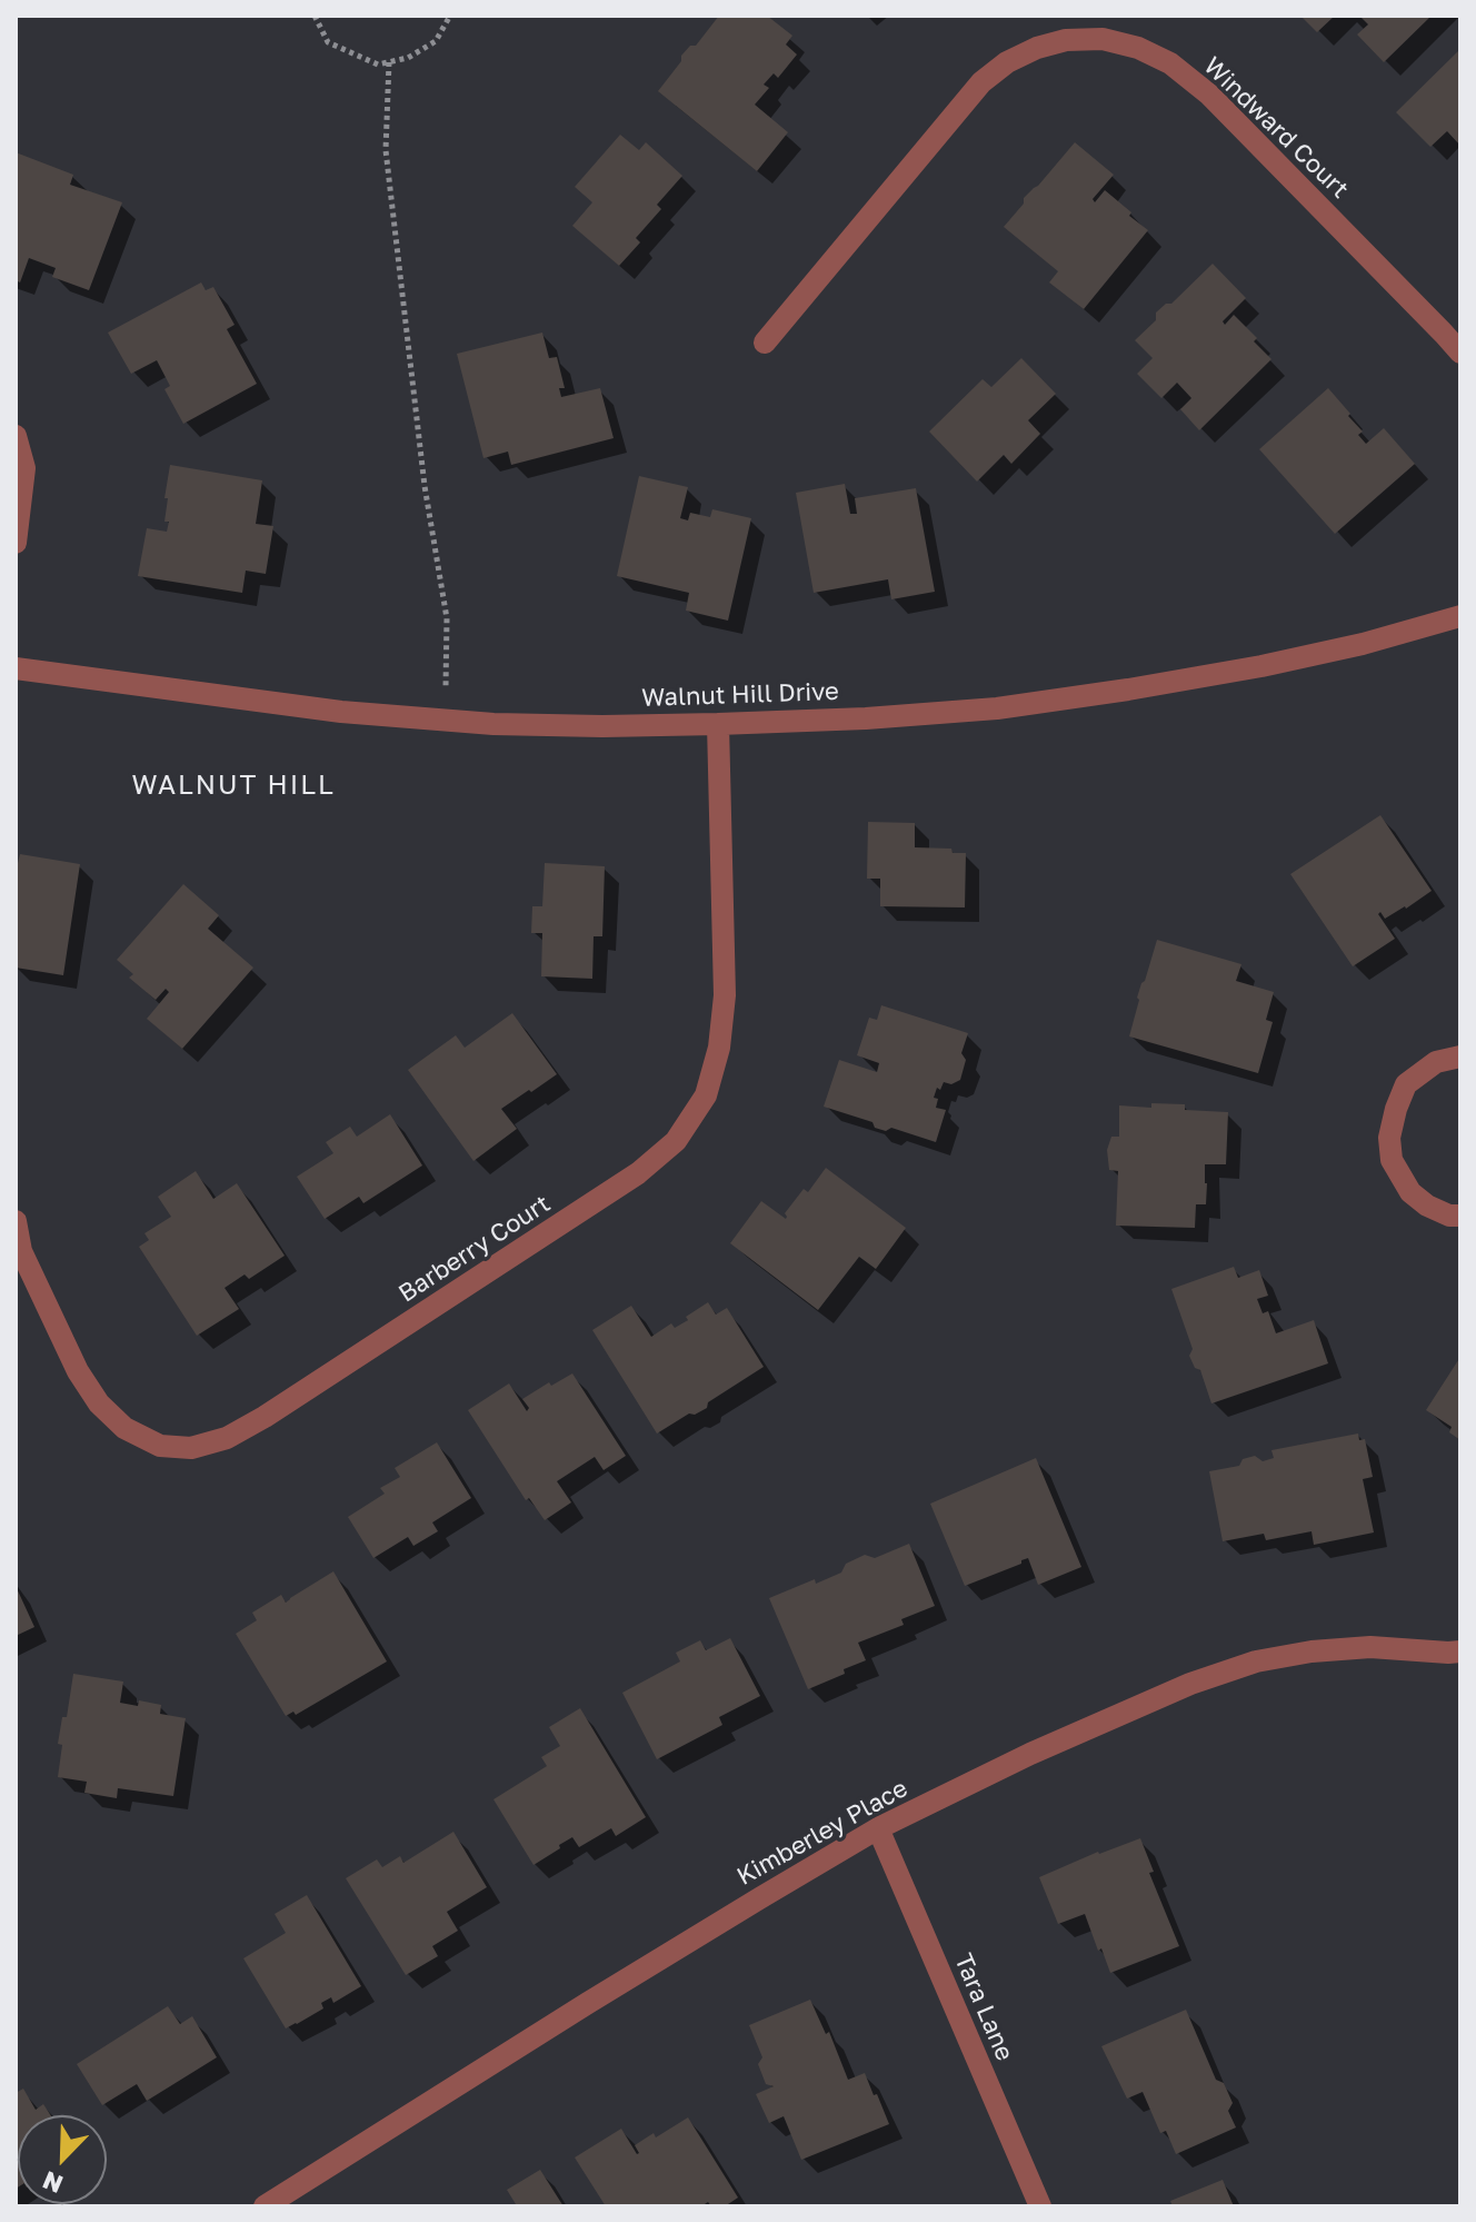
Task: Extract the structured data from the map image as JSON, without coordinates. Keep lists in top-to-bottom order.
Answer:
{
  "streets": {
    "street": [
      "Windward Court",
      "Walnut Hill Drive",
      "Barberry Court",
      "Kimberley Place",
      "Tara Lane"
    ]
  },
  "crossings": [
    ["Walnut Hill Drive", "Barberry Court"],
    ["Kimberley Place", "Tara Lane"]
  ],
  "districts": ["WALNUT HILL"],
  "north": "bottom left"
}
